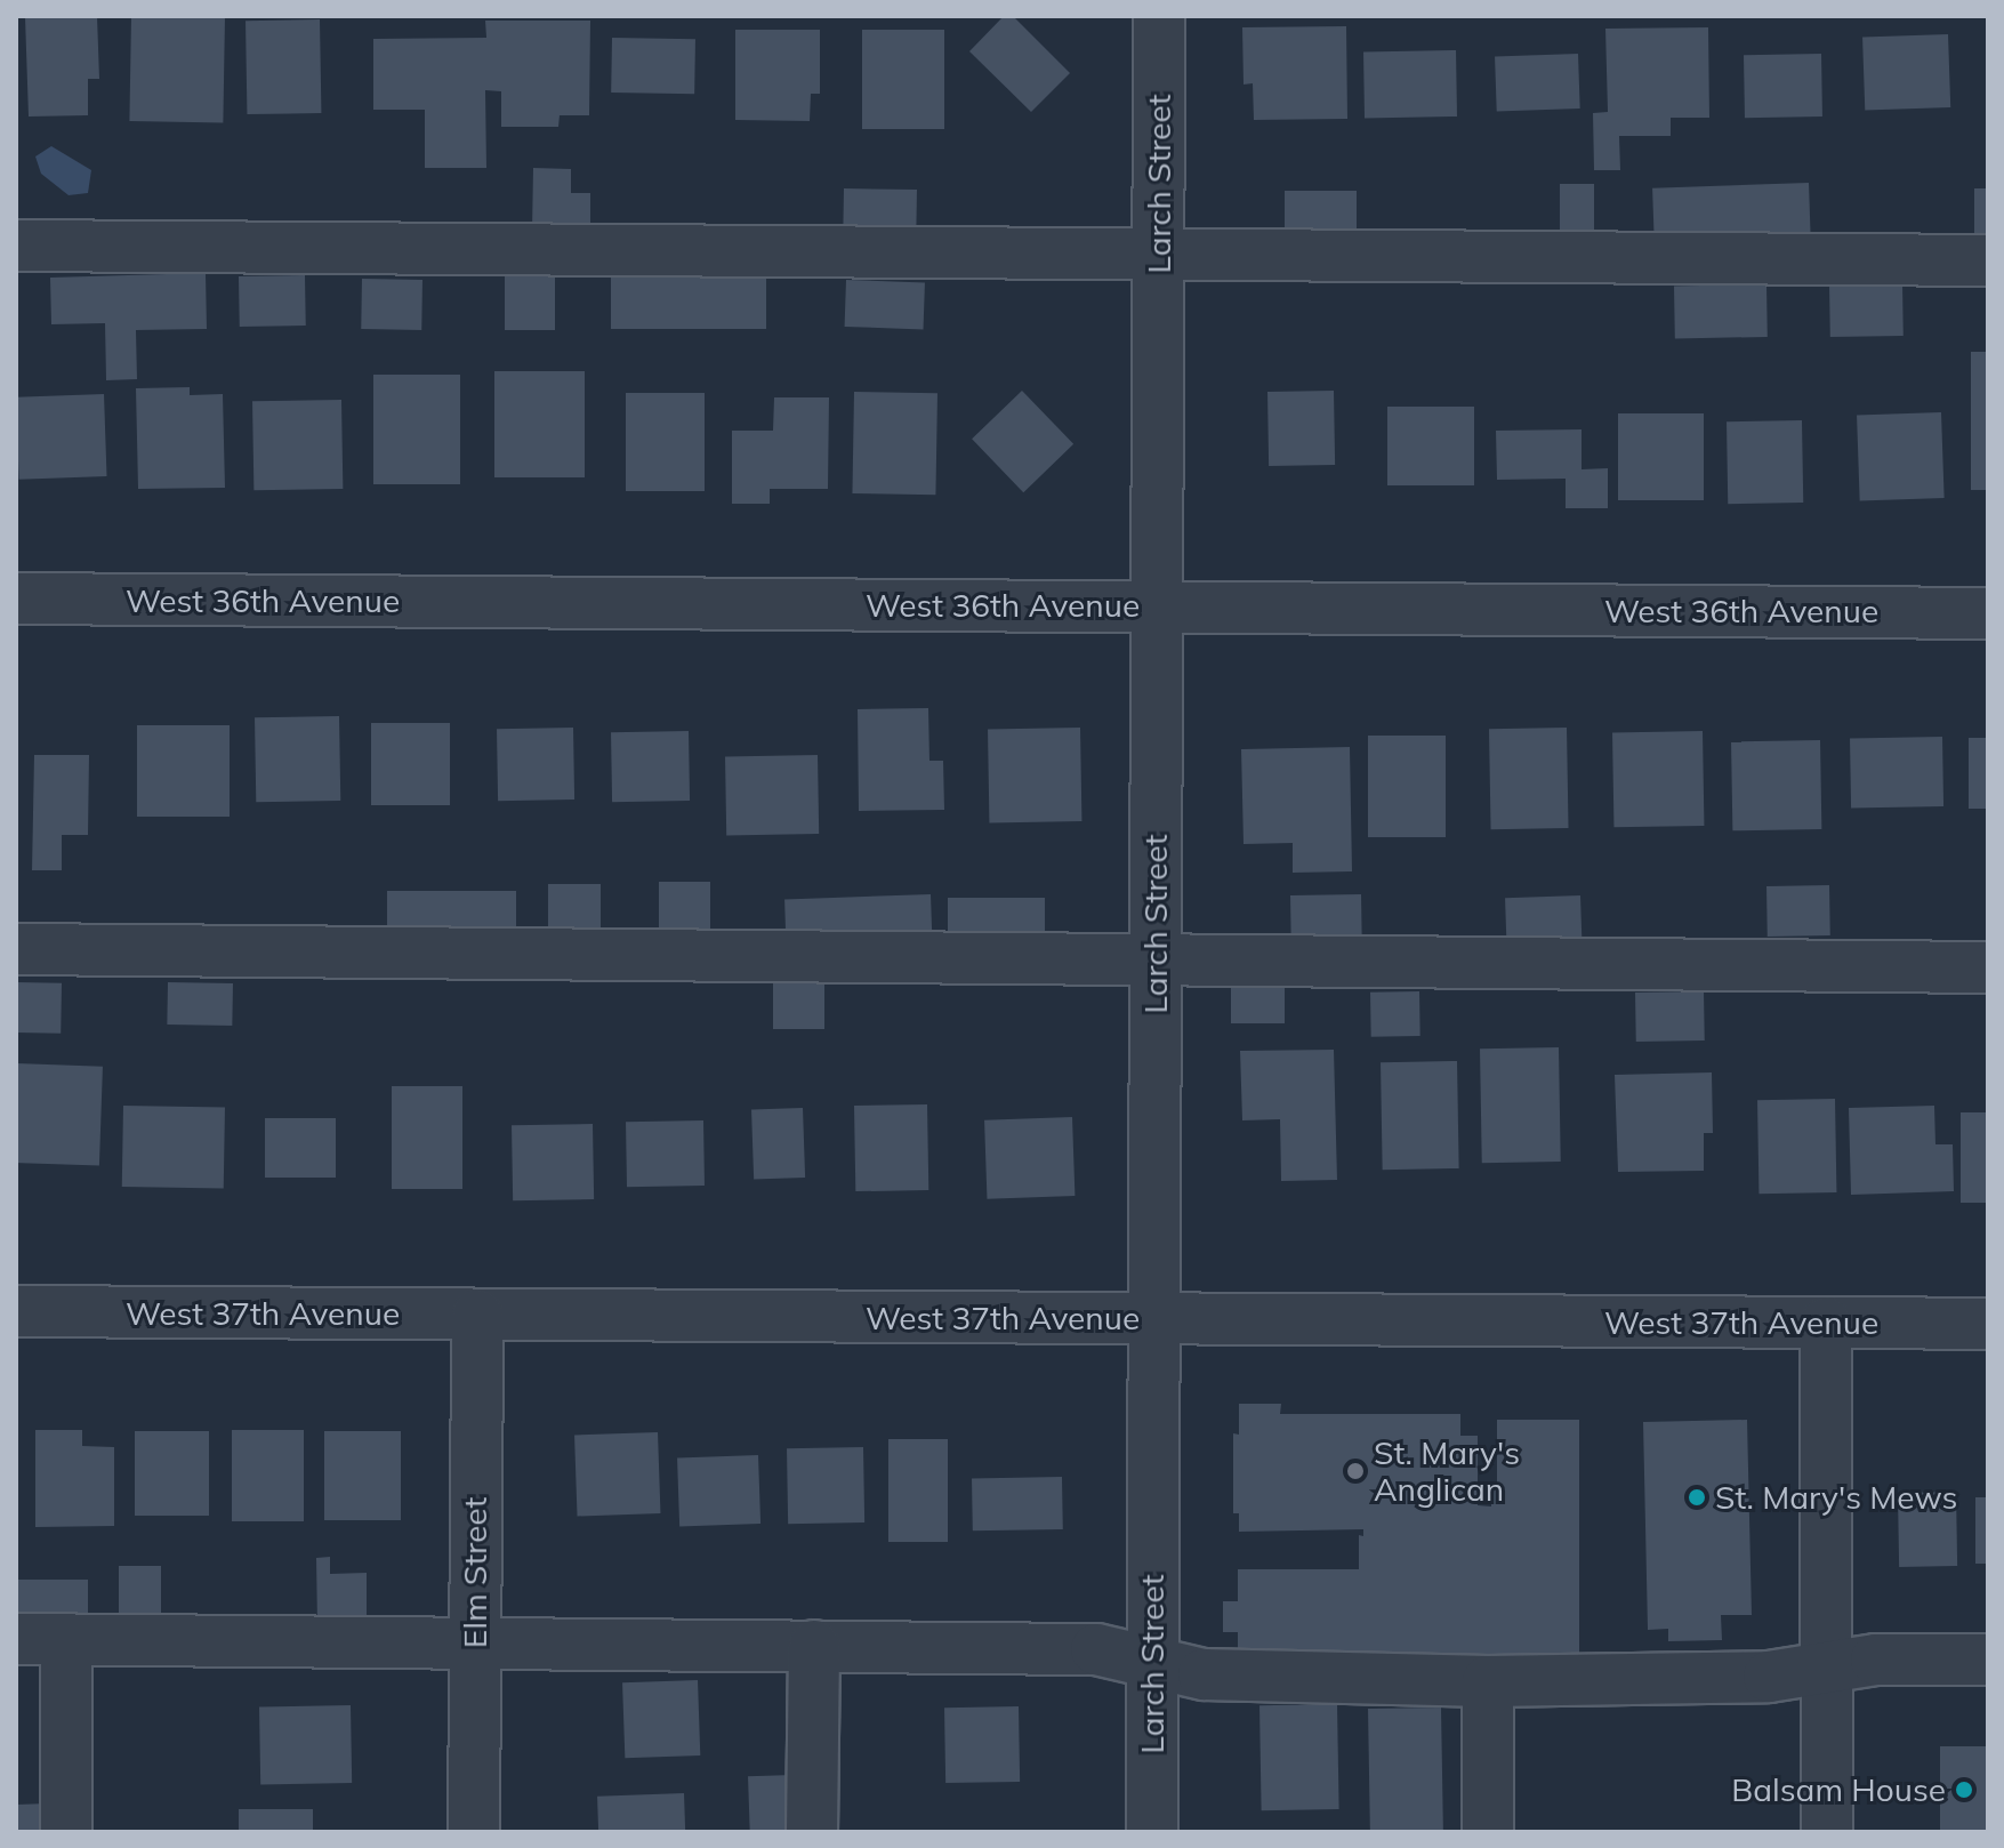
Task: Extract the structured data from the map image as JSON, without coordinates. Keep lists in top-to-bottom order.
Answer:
{
  "streets": {
    "street": [
      "Larch Street",
      "West 36th Avenue",
      "West 37th Avenue",
      "Elm Street"
    ]
  },
  "crossings": [
    ["Larch Street", "West 36th Avenue"],
    ["Larch Street", "West 37th Avenue"],
    ["West 37th Avenue", "Elm Street"]
  ],
  "places": ["St. Mary's Anglican", "St. Mary's Mews", "Balsam House"]
}
